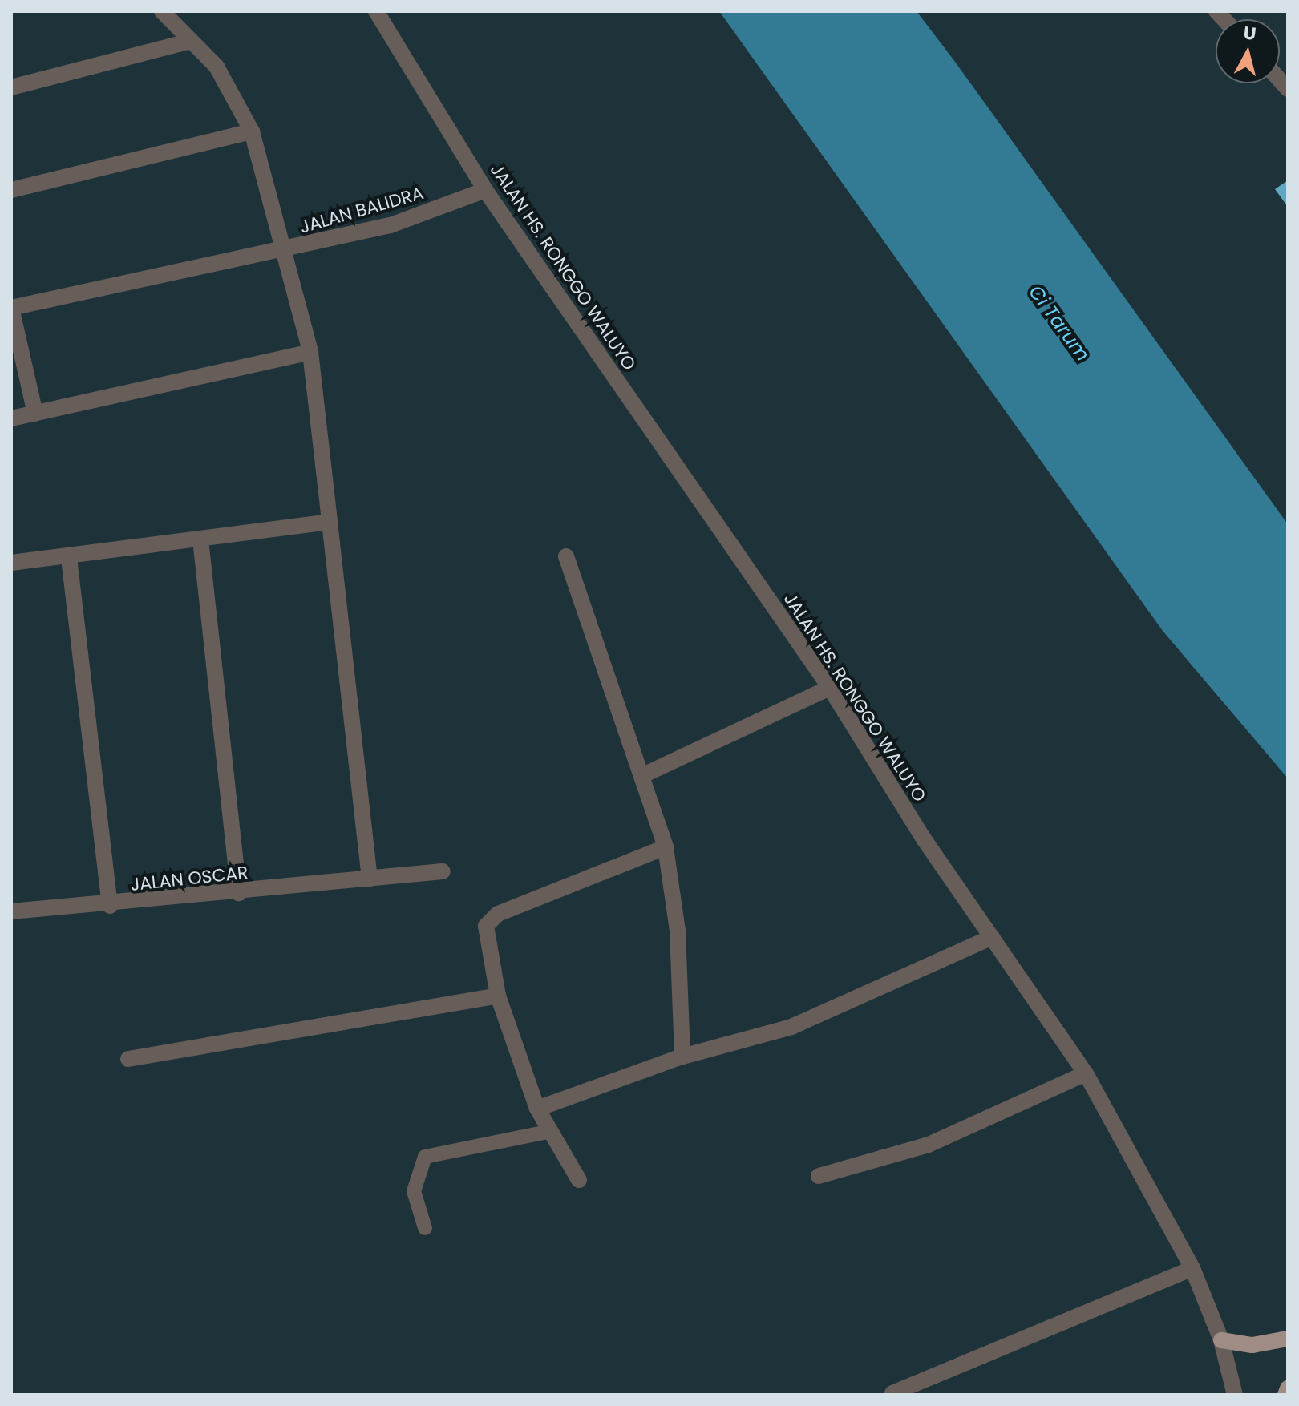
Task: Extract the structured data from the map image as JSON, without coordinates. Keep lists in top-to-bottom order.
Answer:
{
  "streets": {
    "street": ["JALAN BALIDRA", "JALAN HS. RONGGO WALUYO", "JALAN OSCAR"]
  },
  "crossings": [
    ["JALAN BALIDRA", "JALAN HS. RONGGO WALUYO"]
  ],
  "water": ["Ci Tarum"],
  "north": "top"
}
